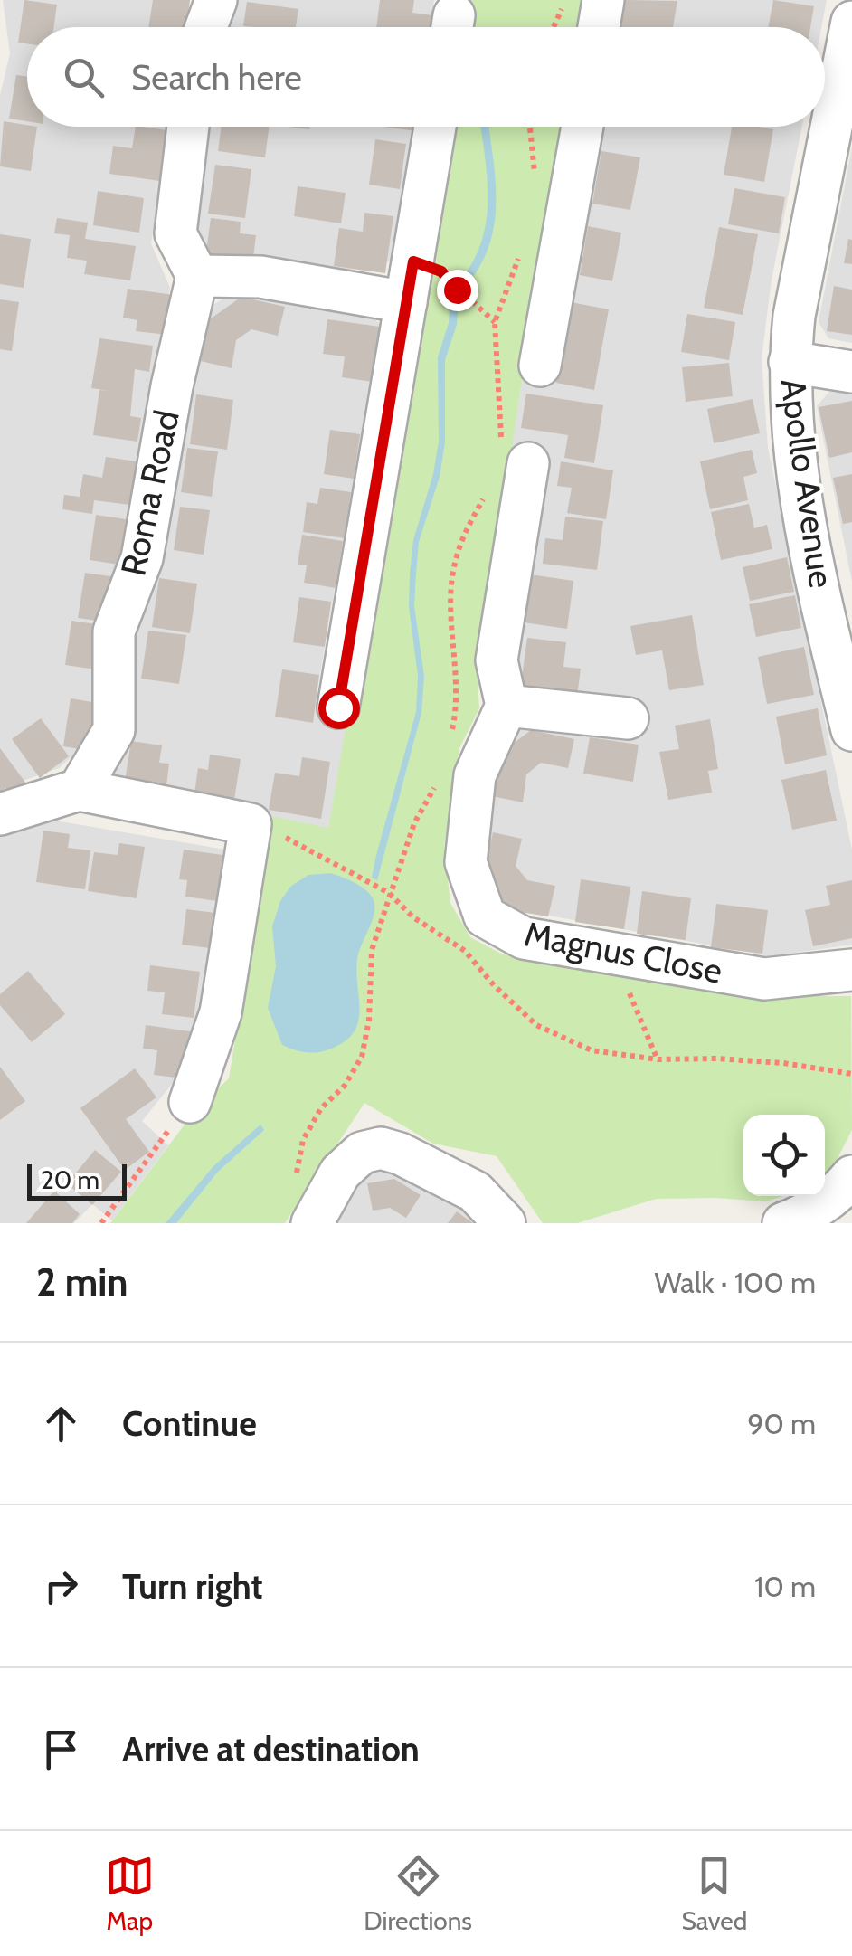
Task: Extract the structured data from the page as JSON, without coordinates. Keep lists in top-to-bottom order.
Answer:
{
  "streets": {
    "street": ["Apollo Avenue", "Roma Road", "Magnus Close"]
  },
  "scale_bar": "20 m",
  "page": {
    "search": "Search here",
    "scale": "20 m",
    "heading": ["2 min", "Walk · 100 m"],
    "list": [
      ["Continue", "90 m"],
      ["Turn right", "10 m"],
      "Arrive at destination"
    ],
    "nav": ["Map", "Directions", "Saved"]
  }
}
